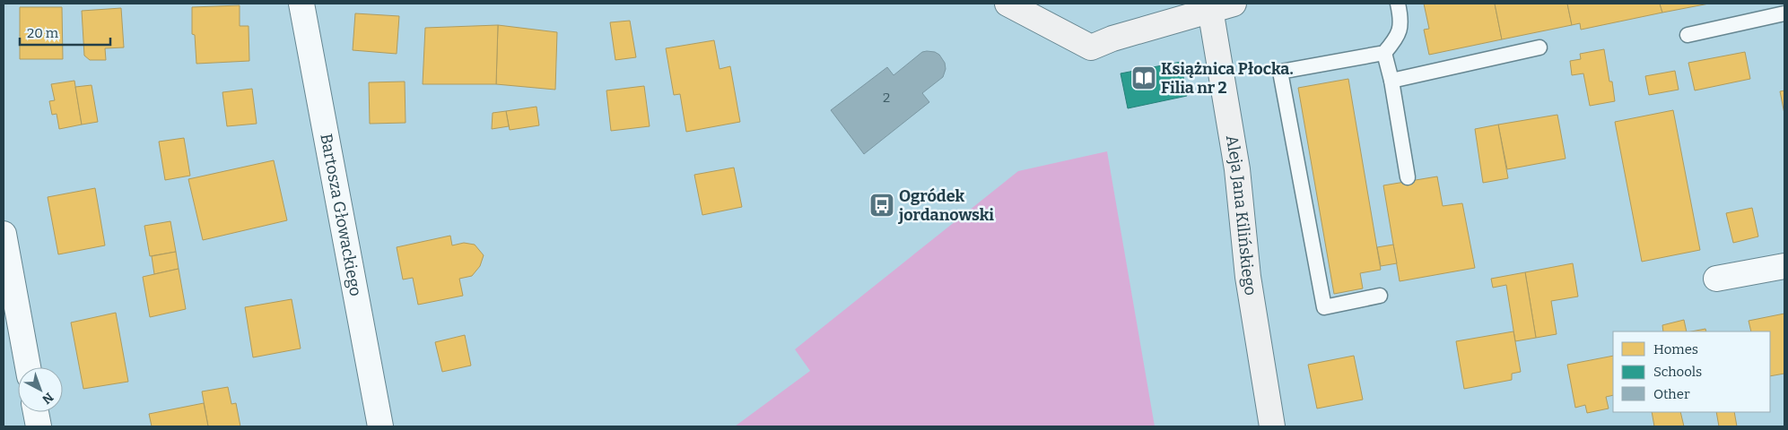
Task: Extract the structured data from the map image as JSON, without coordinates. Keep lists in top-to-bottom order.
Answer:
{
  "streets": {
    "main road": ["Aleja Jana Kilińskiego"],
    "street": ["Bartosza Głowackiego"]
  },
  "places": {
    "library": ["Książnica Płocka. Filia nr 2"],
    "bus stop": ["Ogródek jordanowski"]
  },
  "house_numbers": ["2"],
  "legend": ["Homes", "Schools", "Other"],
  "scale_bar": "20 m",
  "north": "bottom right"
}
